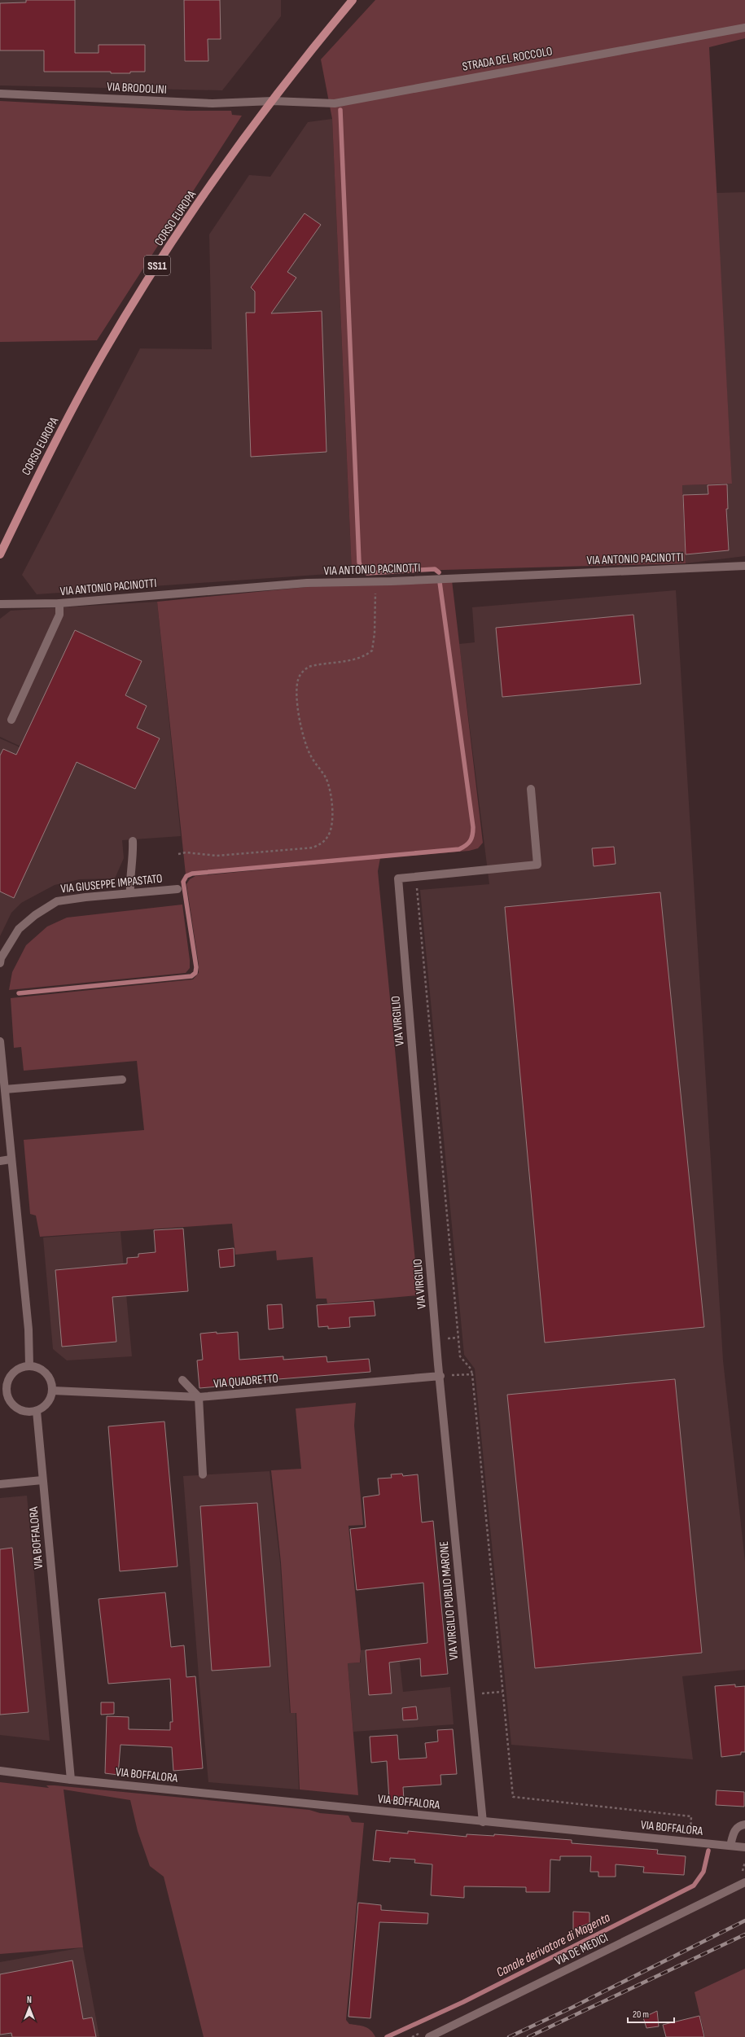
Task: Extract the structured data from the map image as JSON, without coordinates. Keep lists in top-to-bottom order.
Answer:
{
  "streets": {
    "main road": ["CORSO EUROPA", "SS11"],
    "street": [
      "STRADA DEL ROCCOLO",
      "VIA BRODOLINI",
      "VIA ANTONIO PACINOTTI",
      "VIA GIUSEPPE IMPASTATO",
      "VIA VIRGILIO",
      "VIA QUADRETTO",
      "VIA BOFFALORA",
      "VIA VIRGILIO PUBLIO MARONE",
      "VIA DE MEDICI"
    ]
  },
  "crossings": [
    ["STRADA DEL ROCCOLO", "VIA BRODOLINI"],
    ["STRADA DEL ROCCOLO", "CORSO EUROPA"],
    ["VIA BRODOLINI", "CORSO EUROPA"],
    ["VIA VIRGILIO", "VIA QUADRETTO"],
    ["VIA VIRGILIO", "VIA VIRGILIO PUBLIO MARONE"],
    ["VIA QUADRETTO", "VIA BOFFALORA"],
    ["VIA QUADRETTO", "VIA VIRGILIO PUBLIO MARONE"],
    ["VIA BOFFALORA", "VIA VIRGILIO PUBLIO MARONE"]
  ],
  "water": ["Canale derivatore di Magenta"],
  "scale_bar": "20 m",
  "north": "top"
}
